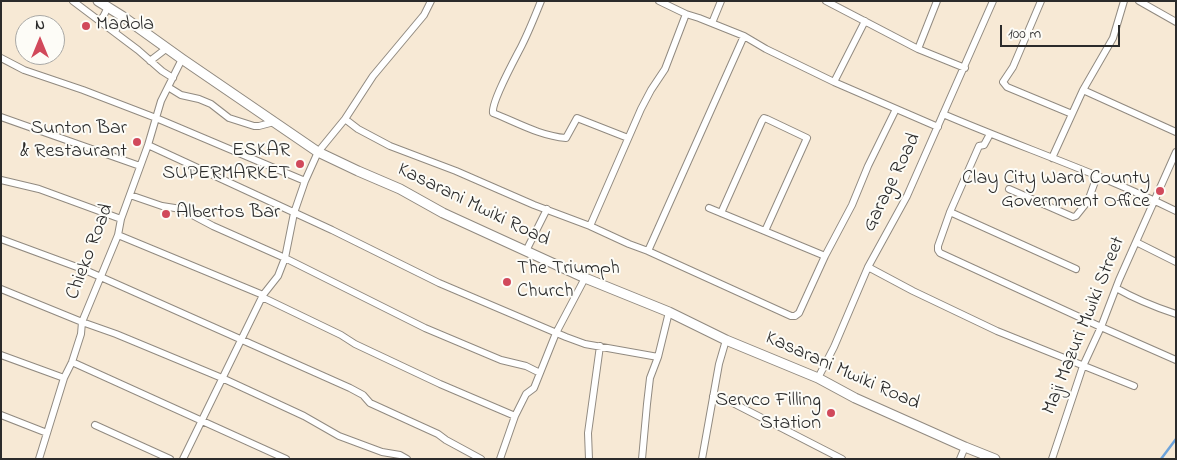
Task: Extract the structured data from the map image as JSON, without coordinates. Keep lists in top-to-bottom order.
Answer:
{
  "streets": {
    "main road": ["Kasarani Mwiki Road"],
    "street": ["Garage Road", "Chieko Road", "Maji Mazuri Mwiki Street"]
  },
  "crossings": [
    ["Garage Road", "Kasarani Mwiki Road"],
    ["Kasarani Mwiki Road", "Chieko Road"]
  ],
  "places": [
    "Madola",
    "Sunton Bar & Restaurant",
    "ESKAR SUPERMARKET",
    "Clay City Ward County Government Office",
    "Albertos Bar",
    "The Triumph Church",
    "Servco Filling Station"
  ],
  "scale_bar": "100 m",
  "north": "top"
}
